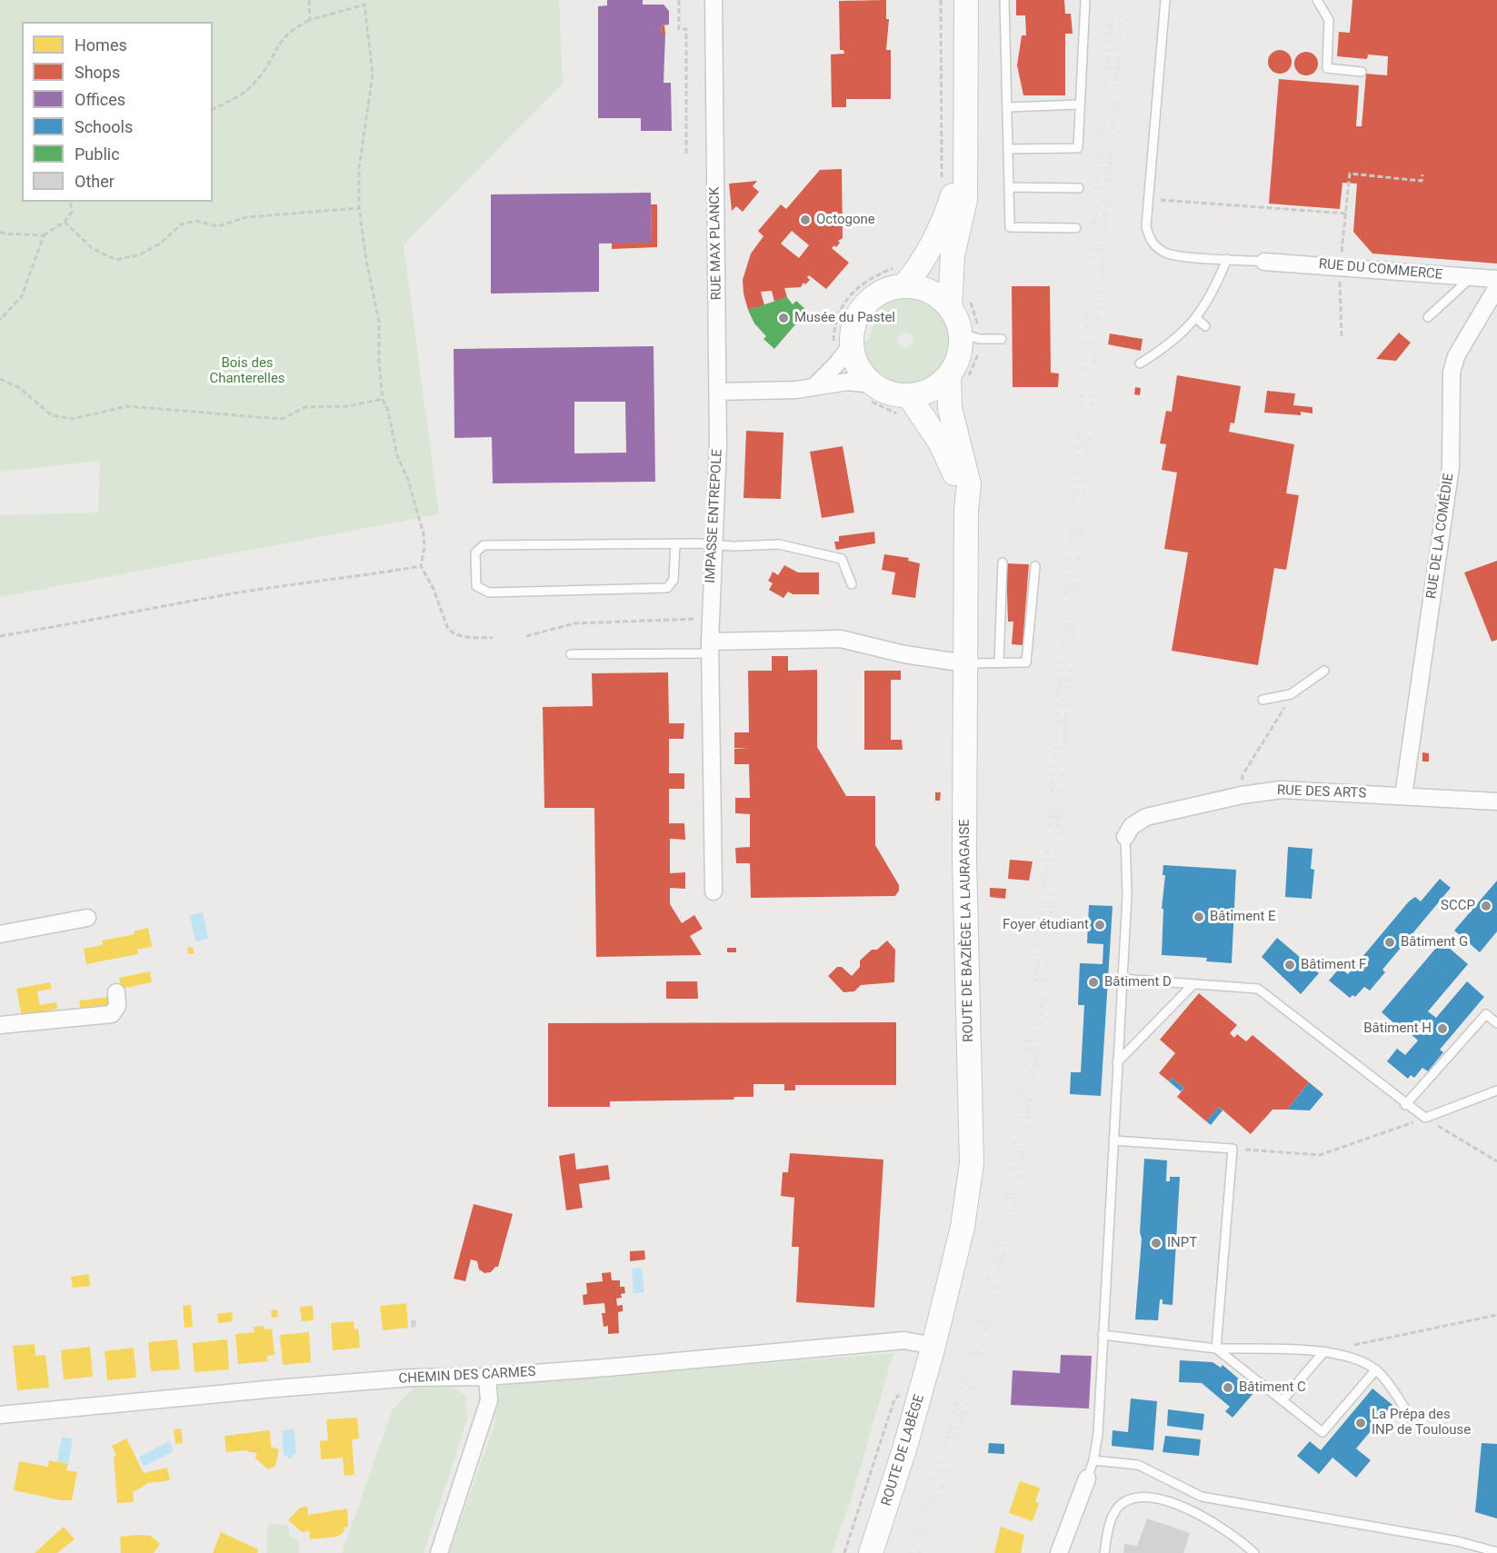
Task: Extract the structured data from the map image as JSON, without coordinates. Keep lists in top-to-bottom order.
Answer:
{
  "streets": {
    "main road": ["ROUTE DE BAZIÈGE LA LAURAGAISE", "ROUTE DE LABÈGE"],
    "street": [
      "RUE MAX PLANCK",
      "RUE DU COMMERCE",
      "IMPASSE ENTREPOLE",
      "RUE DE LA COMÉDIE",
      "RUE DES ARTS",
      "CHEMIN DES CARMES"
    ]
  },
  "crossings": [
    ["RUE MAX PLANCK", "IMPASSE ENTREPOLE"],
    ["RUE DE LA COMÉDIE", "RUE DES ARTS"],
    ["ROUTE DE BAZIÈGE LA LAURAGAISE", "CHEMIN DES CARMES"],
    ["ROUTE DE BAZIÈGE LA LAURAGAISE", "ROUTE DE LABÈGE"],
    ["CHEMIN DES CARMES", "ROUTE DE LABÈGE"]
  ],
  "parks": ["Bois des Chanterelles"],
  "places": [
    "Octogone",
    "Musée du Pastel",
    "SCCP",
    "Bâtiment E",
    "Foyer étudiant",
    "Bâtiment G",
    "Bâtiment F",
    "Bâtiment D",
    "Bâtiment H",
    "INPT",
    "Bâtiment C",
    "La Prépa des INP de Toulouse"
  ],
  "legend": [
    "Homes",
    "Shops",
    "Offices",
    "Schools",
    "Public",
    "Other"
  ]
}
